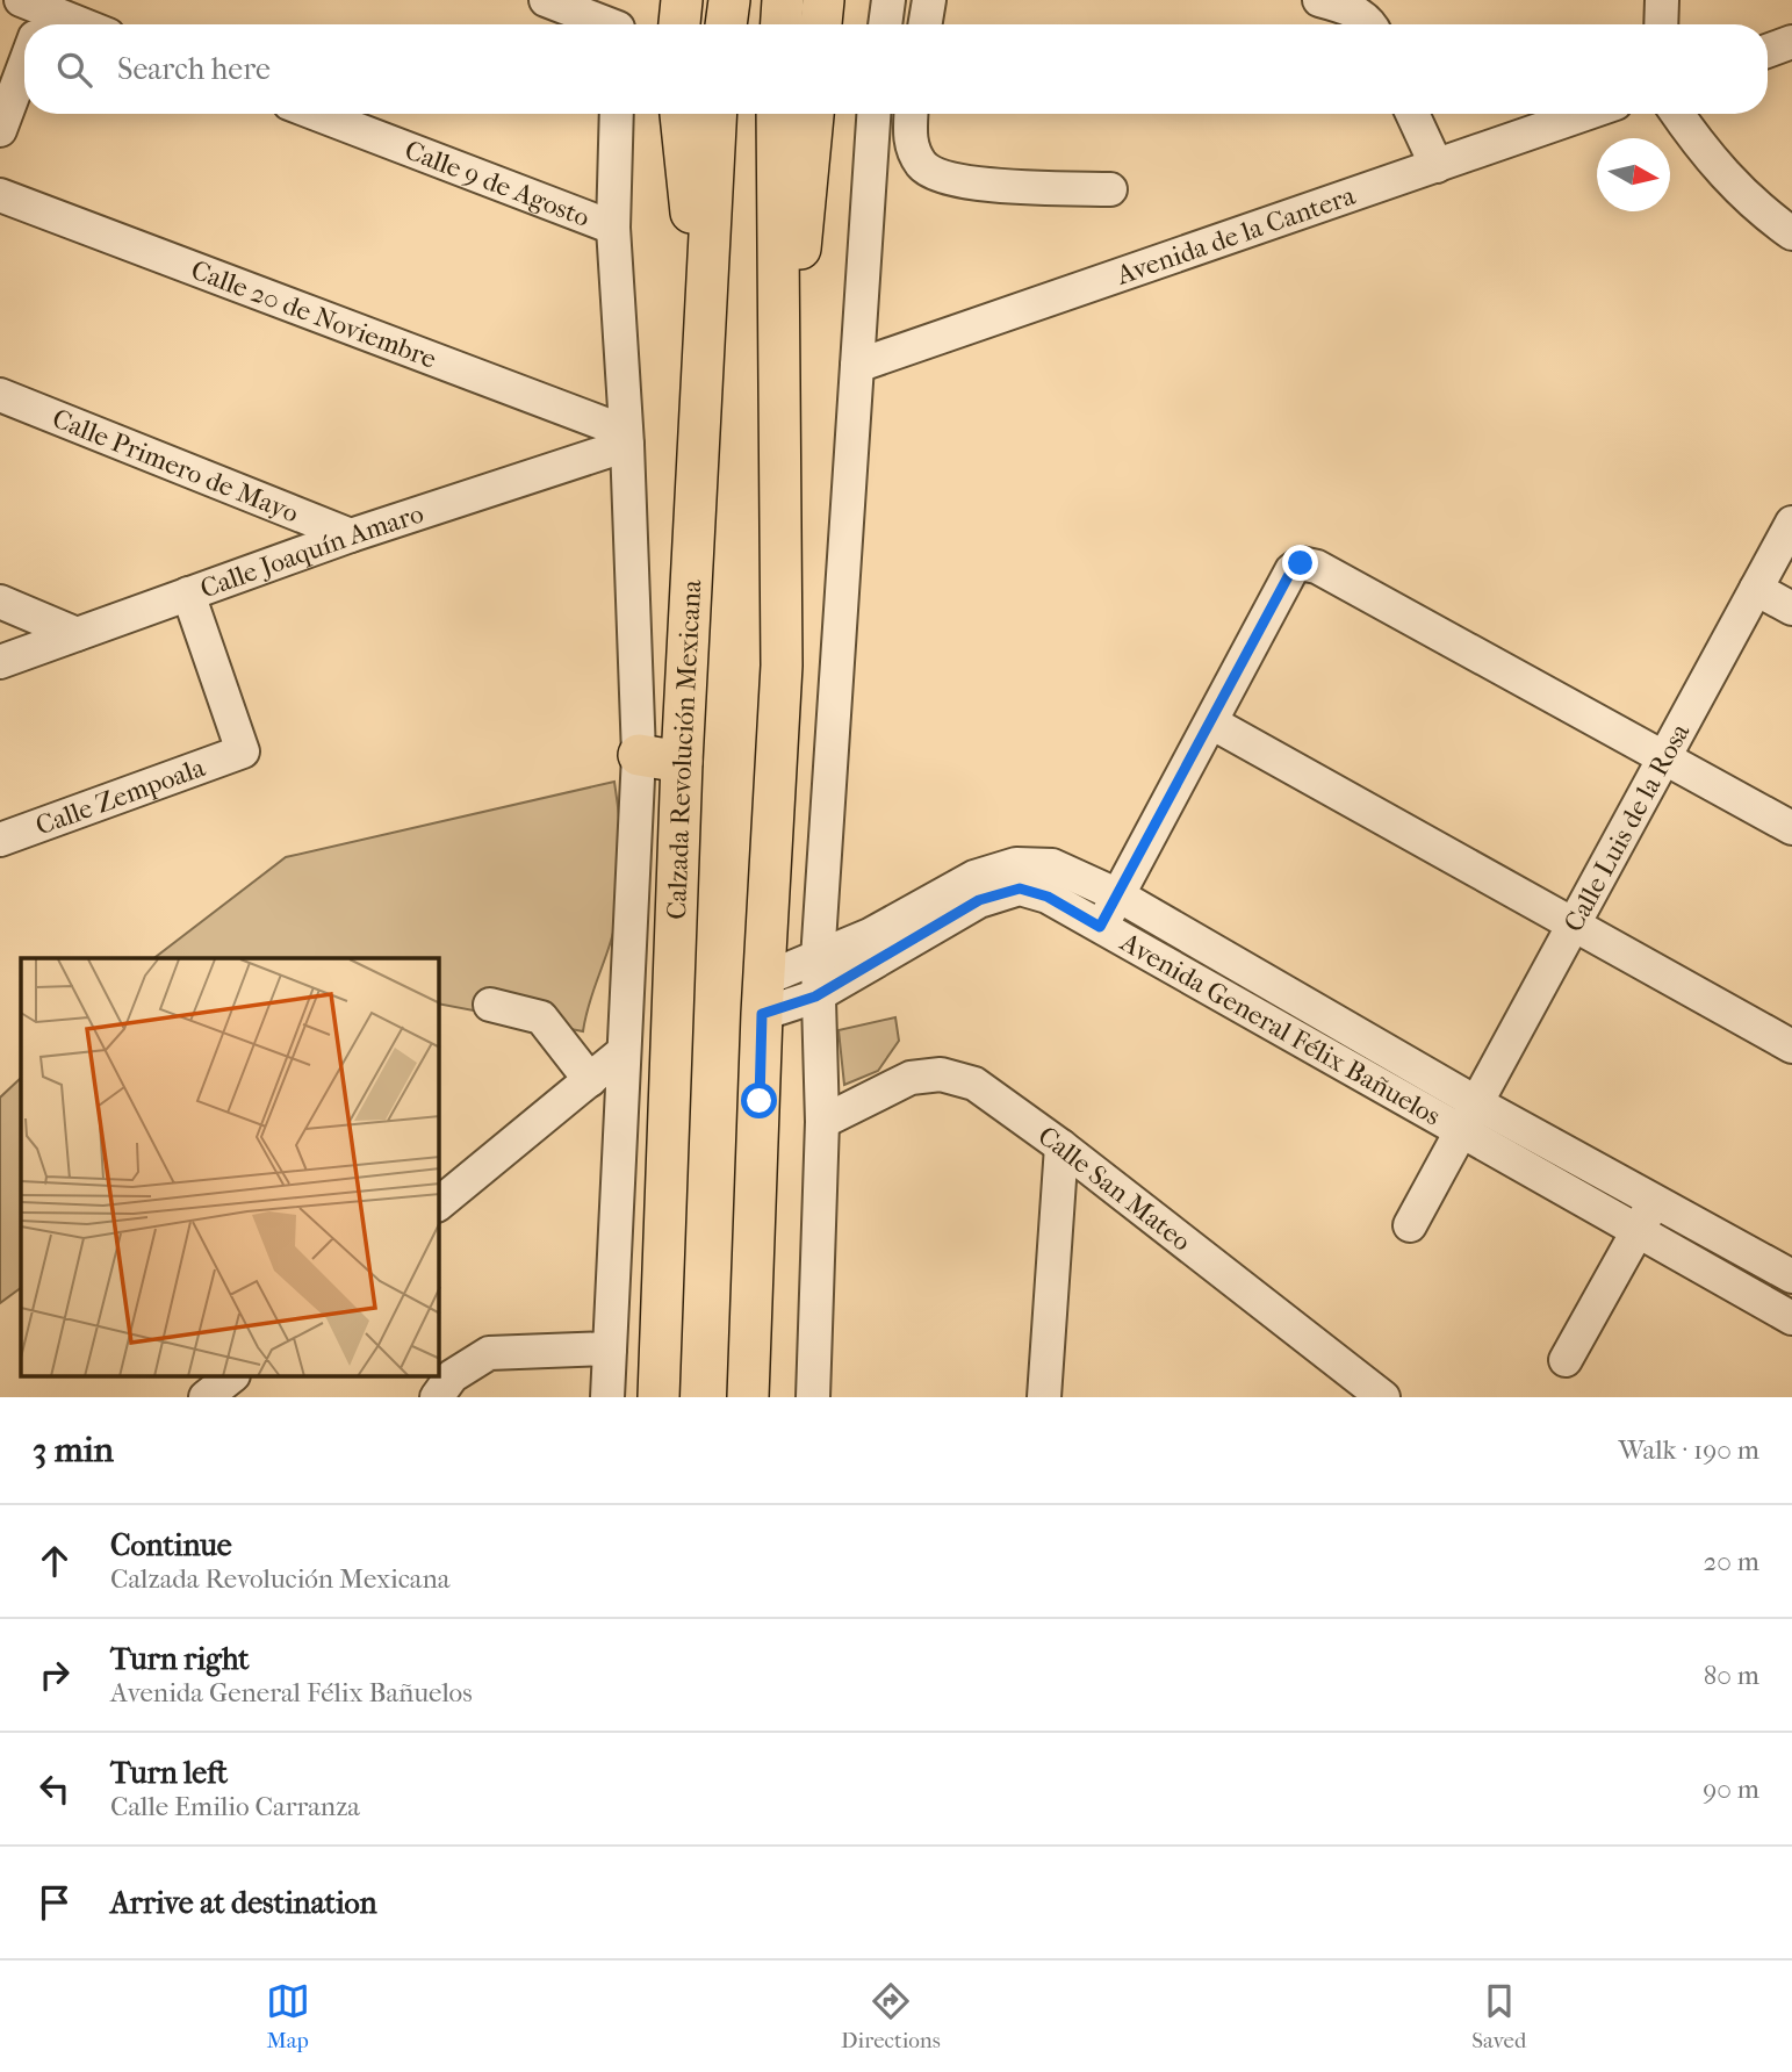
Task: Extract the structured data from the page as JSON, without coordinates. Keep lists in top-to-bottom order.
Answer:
{
  "streets": {
    "main road": ["Calzada Revolución Mexicana"],
    "street": [
      "Calle 9 de Agosto",
      "Avenida de la Cantera",
      "Calle 20 de Noviembre",
      "Calle Primero de Mayo",
      "Calle Joaquín Amaro",
      "Calle Zempoala",
      "Calle Luis de la Rosa",
      "Avenida General Félix Bañuelos",
      "Calle San Mateo"
    ]
  },
  "crossings": [
    ["Calle 20 de Noviembre", "Calle Joaquín Amaro"],
    ["Calle Primero de Mayo", "Calle Joaquín Amaro"],
    ["Calle Joaquín Amaro", "Calle Zempoala"],
    ["Calle Luis de la Rosa", "Avenida General Félix Bañuelos"]
  ],
  "north": "right",
  "page": {
    "search": "Search here",
    "heading": ["3 min", "Walk · 190 m"],
    "list": [
      ["Continue", "Calzada Revolución Mexicana", "20 m"],
      ["Turn right", "Avenida General Félix Bañuelos", "80 m"],
      ["Turn left", "Calle Emilio Carranza", "90 m"],
      "Arrive at destination"
    ],
    "nav": ["Map", "Directions", "Saved"]
  }
}
